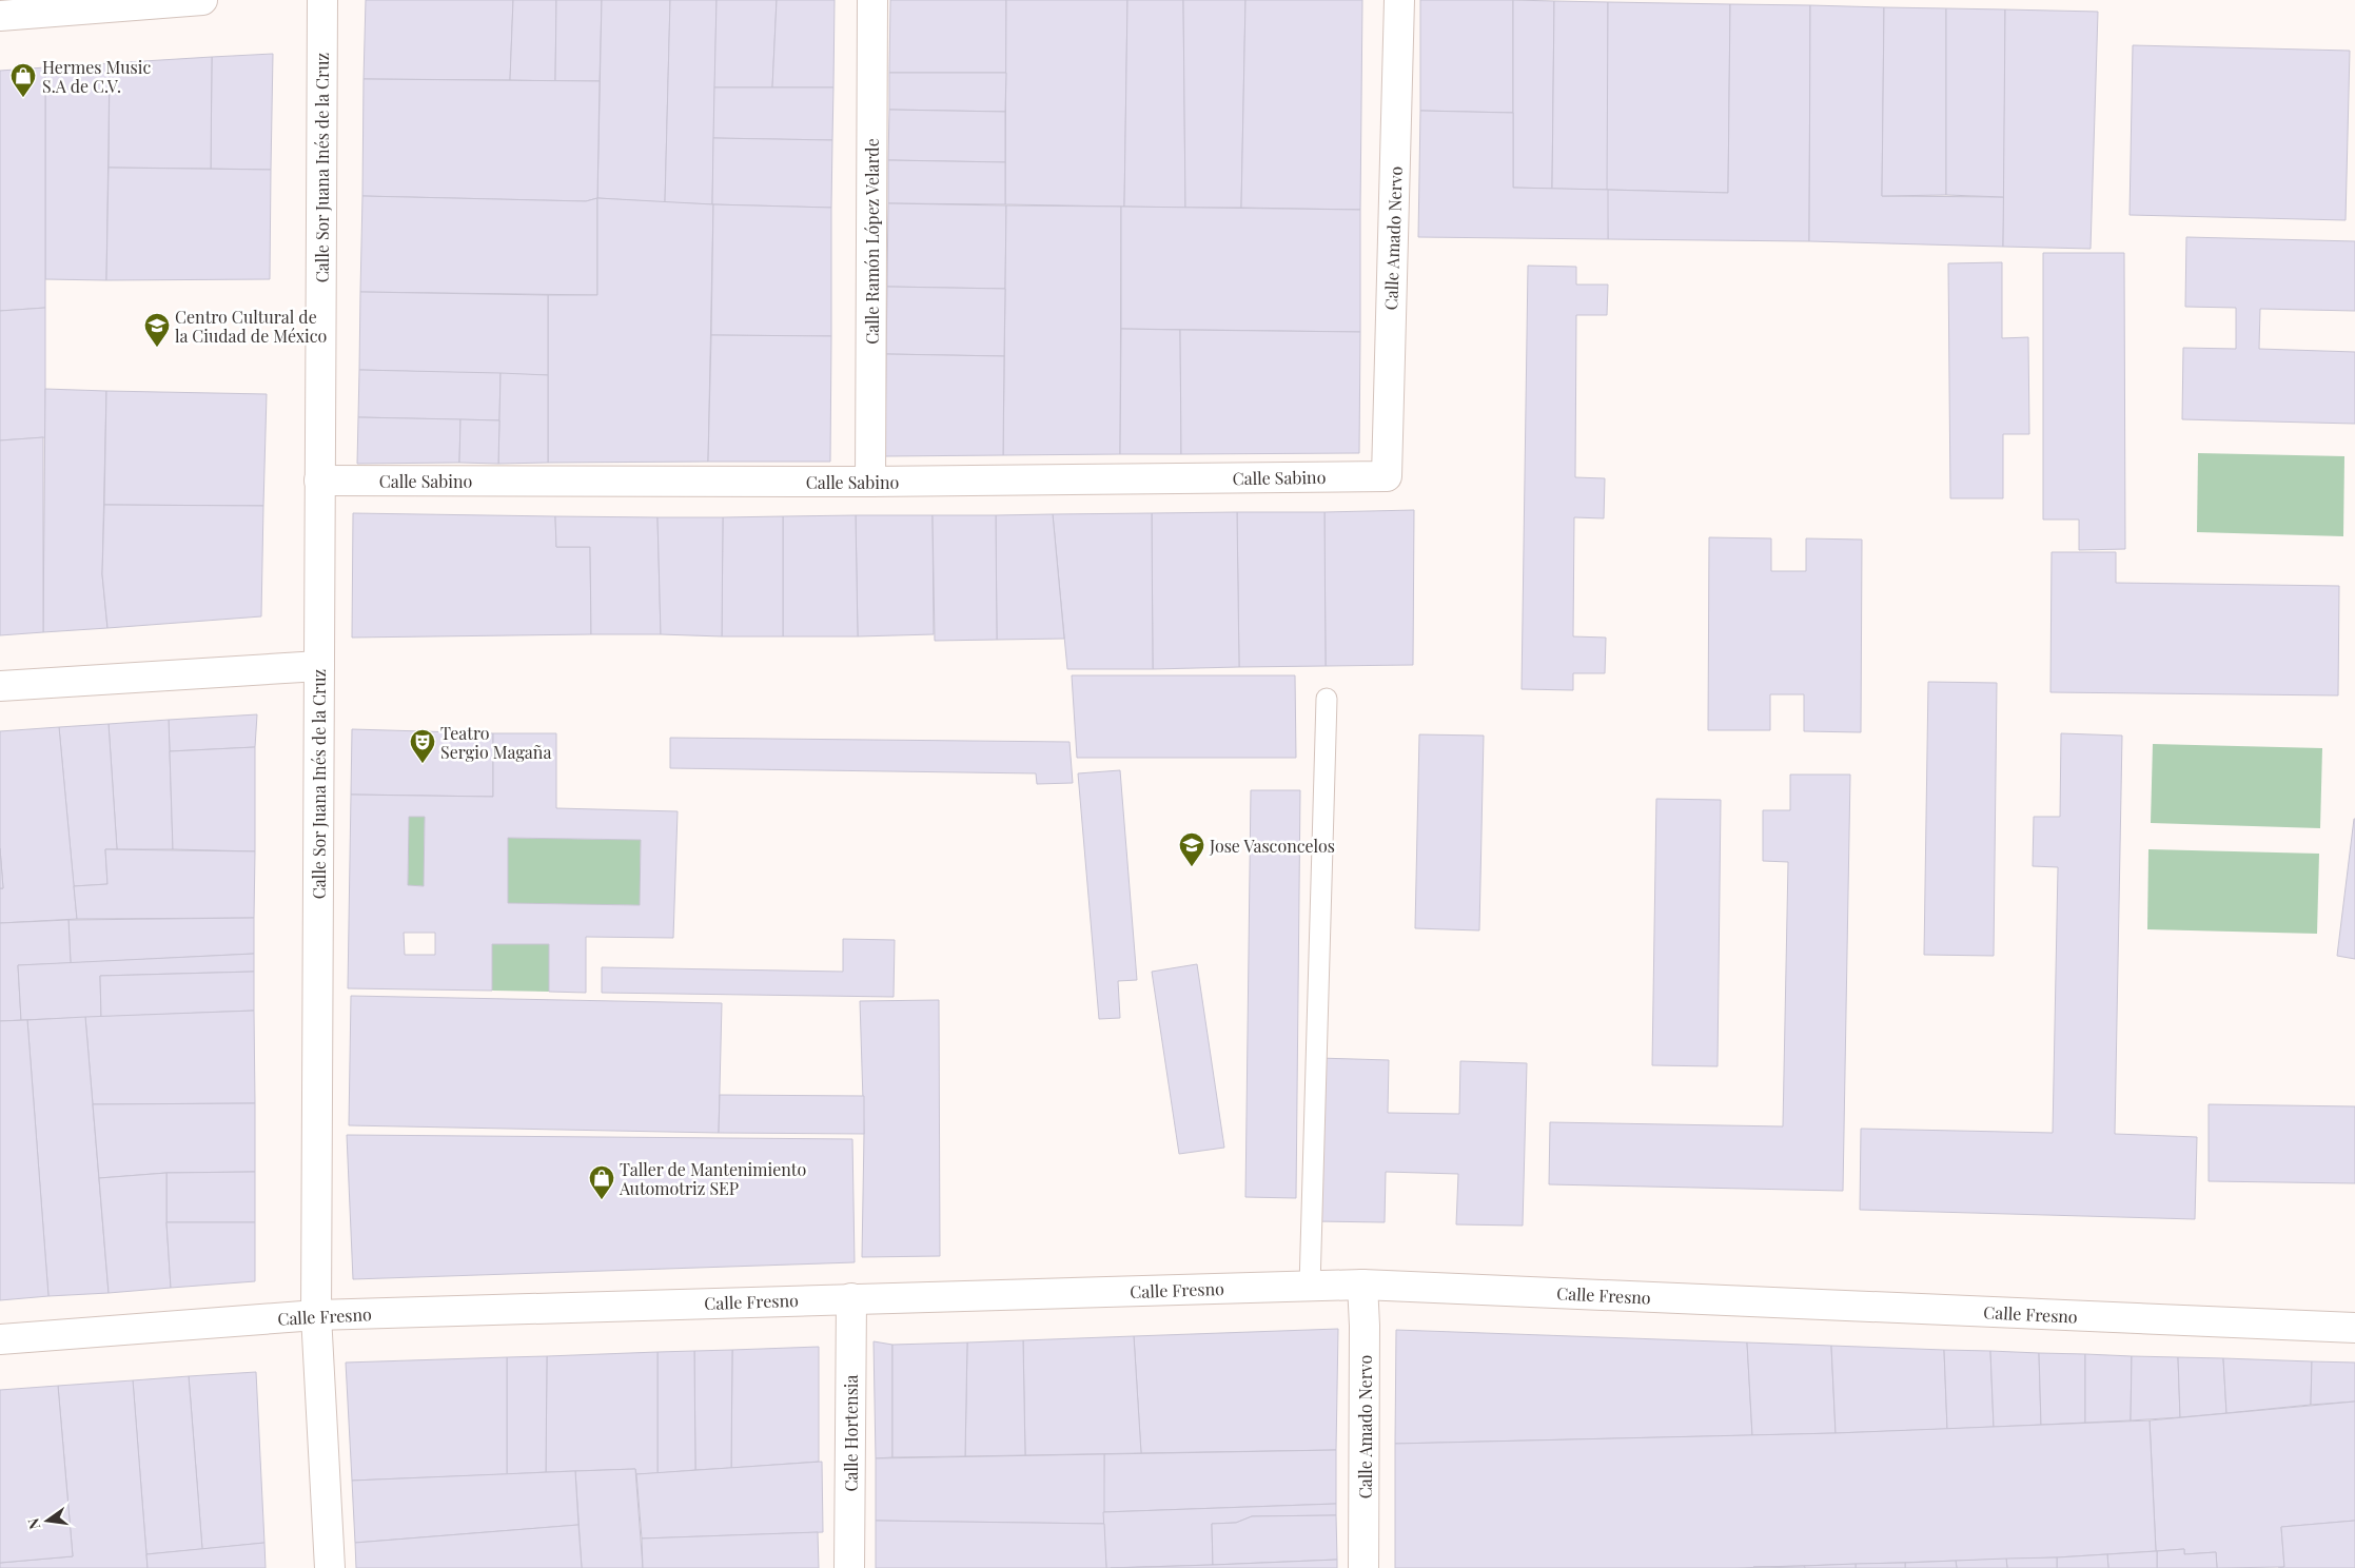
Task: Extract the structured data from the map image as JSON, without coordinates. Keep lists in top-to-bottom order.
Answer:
{
  "streets": {
    "street": [
      "Calle Sor Juana Inés de la Cruz",
      "Calle Amado Nervo",
      "Calle Ramón López Velarde",
      "Calle Sabino",
      "Calle Fresno",
      "Calle Hortensia"
    ]
  },
  "crossings": [
    ["Calle Sor Juana Inés de la Cruz", "Calle Sabino"],
    ["Calle Sor Juana Inés de la Cruz", "Calle Fresno"],
    ["Calle Amado Nervo", "Calle Sabino"],
    ["Calle Amado Nervo", "Calle Fresno"],
    ["Calle Ramón López Velarde", "Calle Sabino"],
    ["Calle Fresno", "Calle Hortensia"]
  ],
  "places": {
    "shop": ["Hermes Music S.A de C.V.", "Taller de Mantenimiento Automotriz SEP"],
    "school or university": ["Centro Cultural de la Ciudad de México", "Jose Vasconcelos"],
    "theatre": ["Teatro Sergio Magaña"]
  },
  "north": "left"
}
